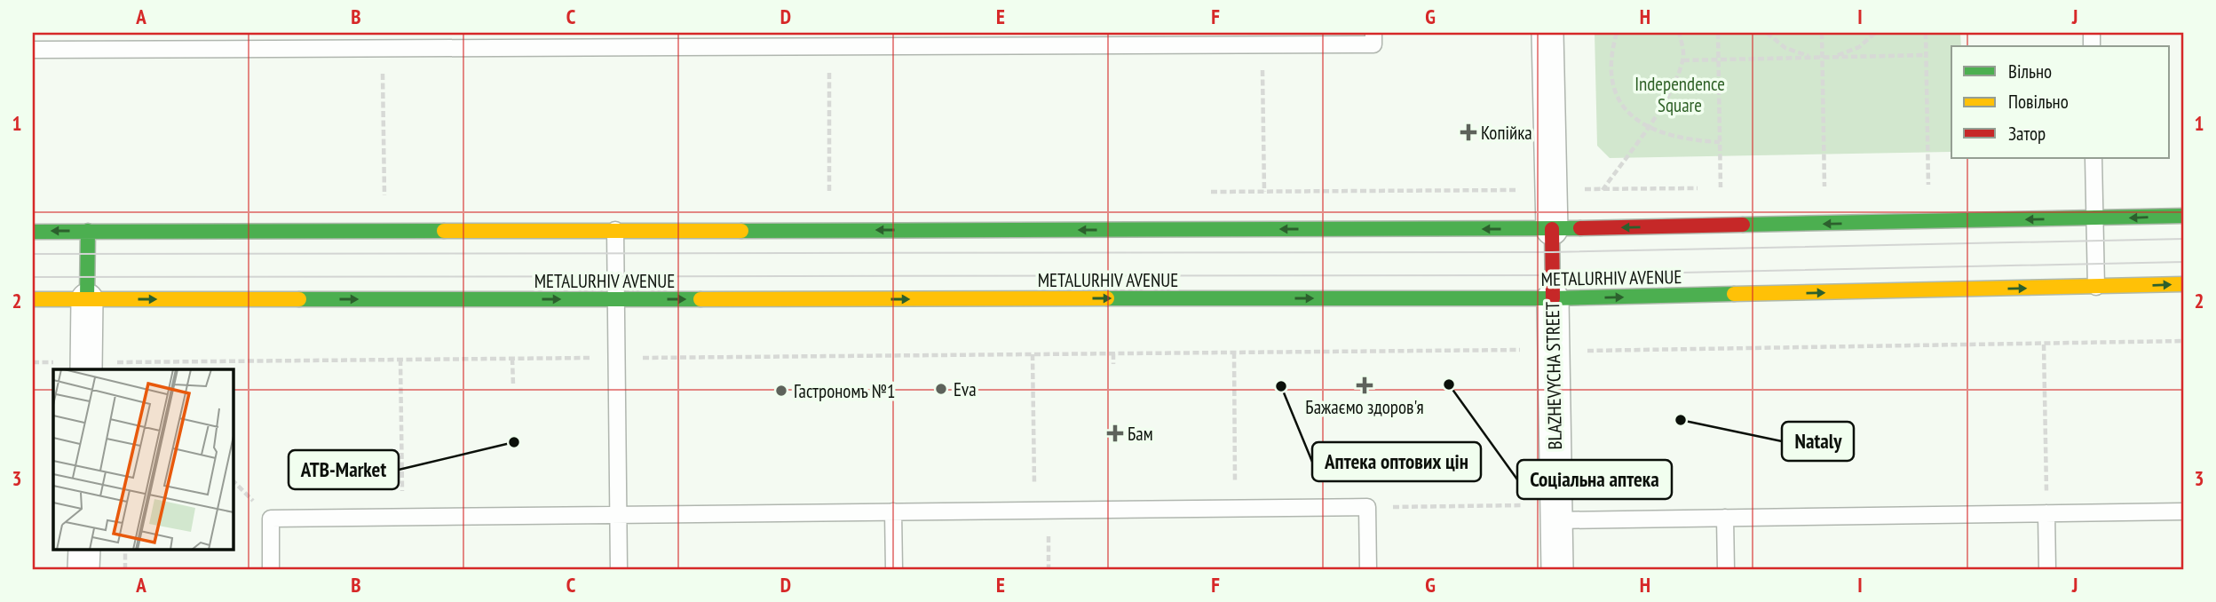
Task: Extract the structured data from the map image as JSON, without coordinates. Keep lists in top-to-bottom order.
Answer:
{
  "streets": {
    "main road": ["METALURHIV AVENUE", "BLAZHEVYCHA STREET"]
  },
  "crossings": [
    ["METALURHIV AVENUE", "BLAZHEVYCHA STREET"]
  ],
  "parks": ["Independence Square"],
  "places": {
    "health": ["Копійка", "Бажаємо здоров'я", "Бам"],
    "other": [
      "Соціальна аптека",
      "Аптека оптових цін",
      "Eva",
      "Гастрономъ №1",
      "Nataly",
      "ATB-Market"
    ]
  },
  "legend": ["Вільно", "Повільно", "Затор"],
  "grid": {
    "columns": [
      "A",
      "B",
      "C",
      "D",
      "E",
      "F",
      "G",
      "H",
      "I",
      "J"
    ],
    "rows": ["1", "2", "3"]
  }
}
